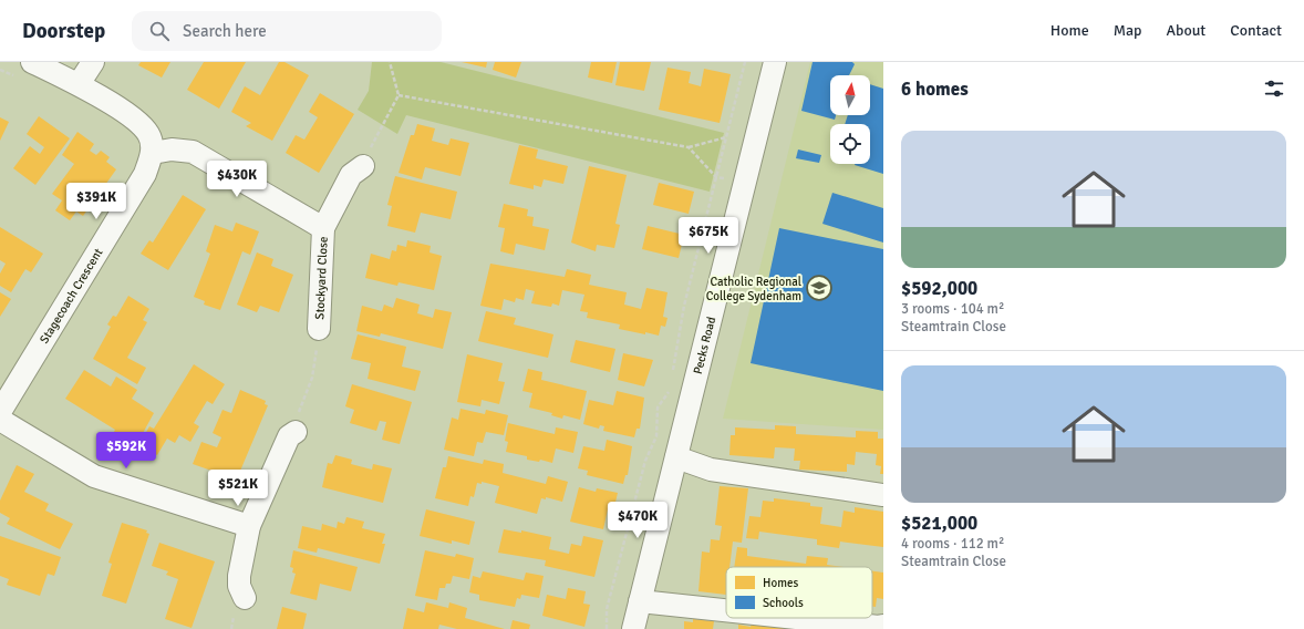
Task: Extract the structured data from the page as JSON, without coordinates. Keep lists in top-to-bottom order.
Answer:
{
  "streets": {
    "street": ["Stockyard Close", "Stagecoach Crescent", "Pecks Road"]
  },
  "crossings": [
    ["Stockyard Close", "Stagecoach Crescent"]
  ],
  "places": {
    "school or university": ["Catholic Regional College Sydenham"]
  },
  "legend": ["Homes", "Schools"],
  "north": "top",
  "page": {
    "header": "Doorstep",
    "search": "Search here",
    "nav": [
      "Home",
      "Map",
      "About",
      "Contact"
    ],
    "heading": "6 homes",
    "list": [
      {
        "name": "$592,000",
        "note": "3 rooms · 104 m² · Steamtrain Close"
      },
      {
        "name": "$521,000",
        "note": "4 rooms · 112 m² · Steamtrain Close"
      }
    ],
    "price": [
      "$430K",
      "$391K",
      "$675K",
      "$592K",
      "$521K",
      "$470K"
    ]
  }
}
